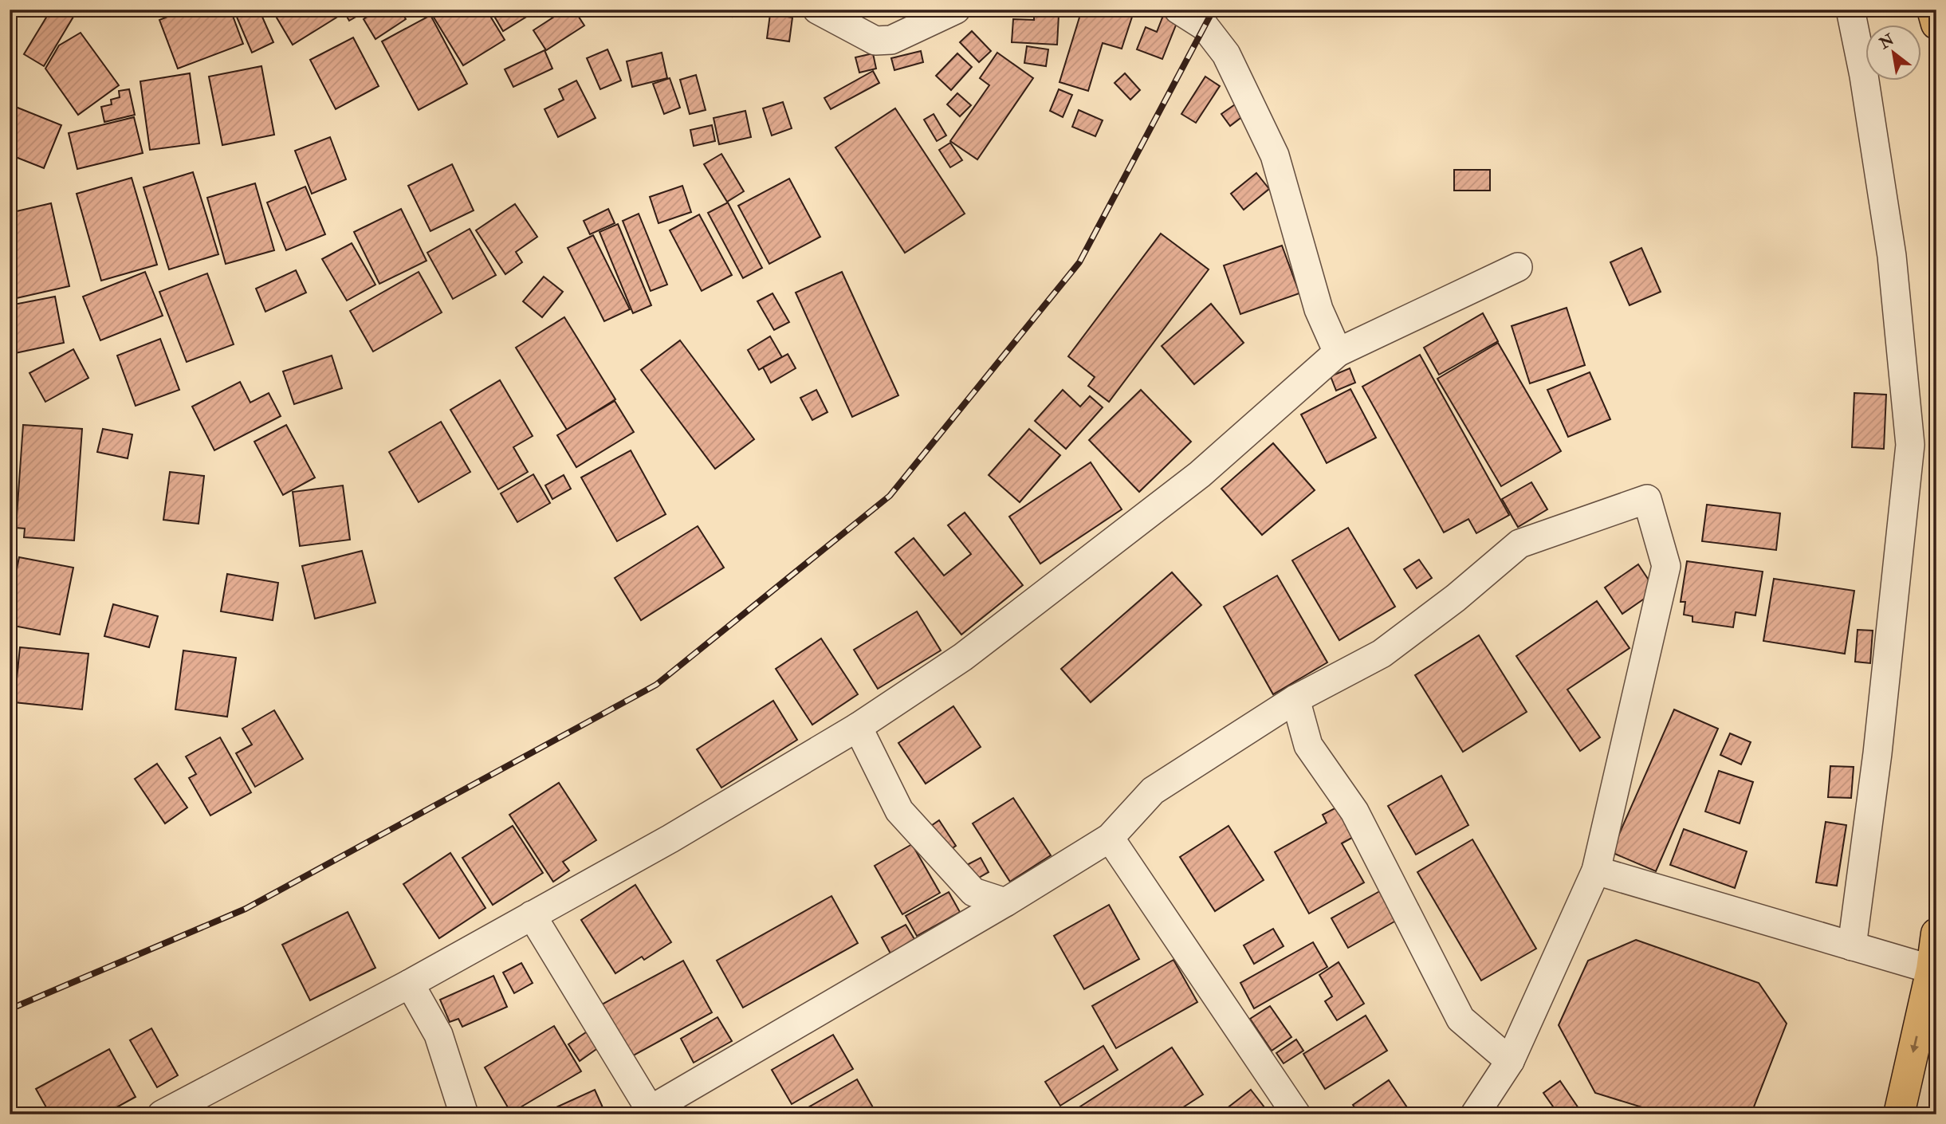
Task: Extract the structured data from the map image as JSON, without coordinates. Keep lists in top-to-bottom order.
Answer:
{
  "north": "top left"
}
